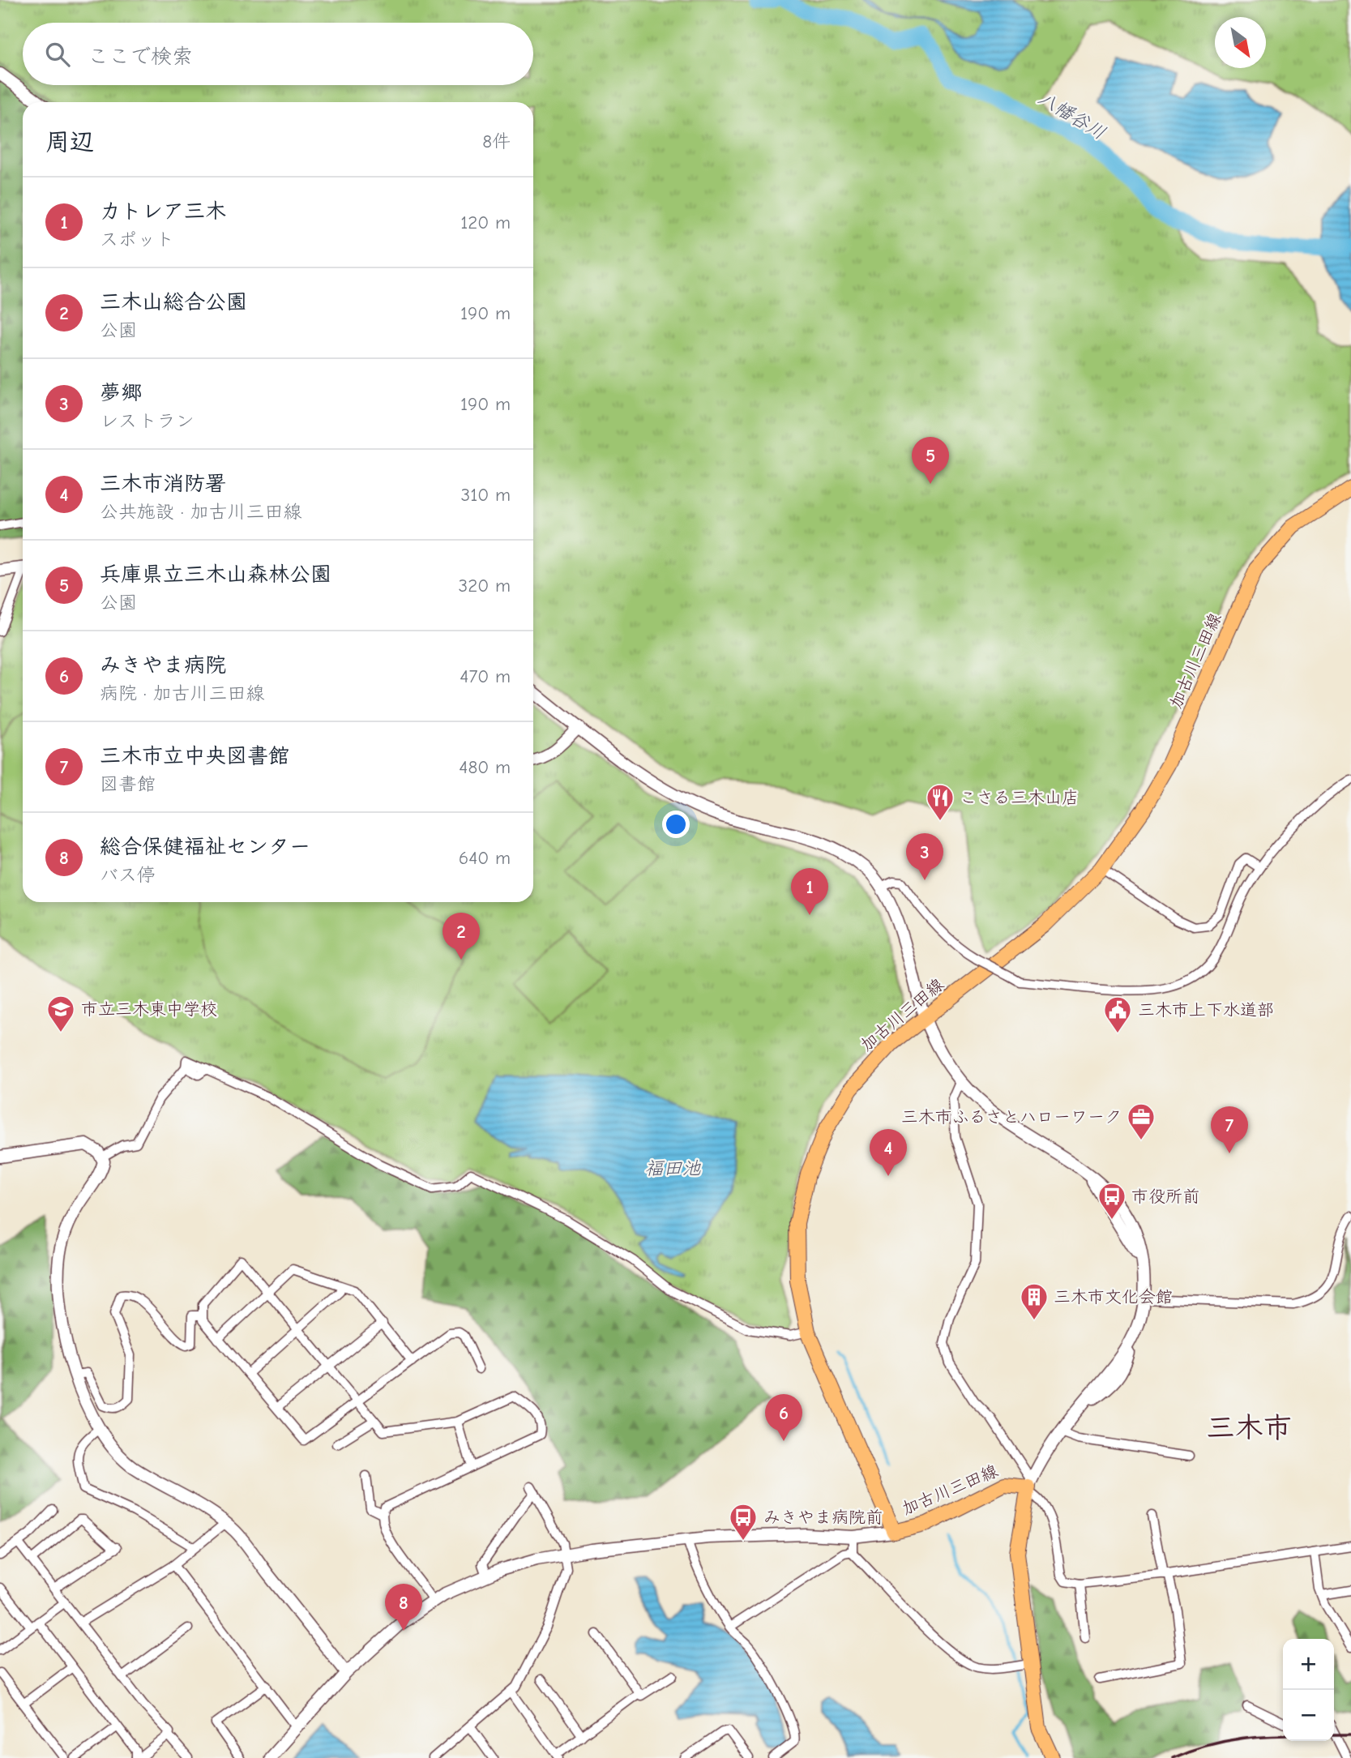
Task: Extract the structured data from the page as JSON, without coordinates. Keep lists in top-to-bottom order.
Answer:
{
  "streets": {
    "main road": ["加古川三田線"]
  },
  "districts": ["三木市"],
  "water": ["八幡谷川", "福田池"],
  "places": {
    "restaurant": ["こさる三木山店"],
    "school or university": ["市立三木東中学校"],
    "public building": ["三木市上下水道部"],
    "office": ["三木市ふるさとハローワーク"],
    "bus stop": ["市役所前", "みきやま病院前"],
    "building": ["三木市文化会館"]
  },
  "north": "bottom right",
  "page": {
    "search": "ここで検索",
    "heading": ["周辺", "8件"],
    "list": [
      {
        "mark": "1",
        "name": "カトレア三木",
        "note": "スポット",
        "value": "120 m"
      },
      {
        "mark": "2",
        "name": "三木山総合公園",
        "note": "公園",
        "value": "190 m"
      },
      {
        "mark": "3",
        "name": "夢郷",
        "note": "レストラン",
        "value": "190 m"
      },
      {
        "mark": "4",
        "name": "三木市消防署",
        "note": "公共施設 · 加古川三田線",
        "value": "310 m"
      },
      {
        "mark": "5",
        "name": "兵庫県立三木山森林公園",
        "note": "公園",
        "value": "320 m"
      },
      {
        "mark": "6",
        "name": "みきやま病院",
        "note": "病院 · 加古川三田線",
        "value": "470 m"
      },
      {
        "mark": "7",
        "name": "三木市立中央図書館",
        "note": "図書館",
        "value": "480 m"
      },
      {
        "mark": "8",
        "name": "総合保健福祉センター",
        "note": "バス停",
        "value": "640 m"
      }
    ],
    "pins": [
      "5",
      "3",
      "1",
      "2",
      "7",
      "4",
      "6",
      "8"
    ],
    "map_buttons": ["+", "−"]
  }
}
